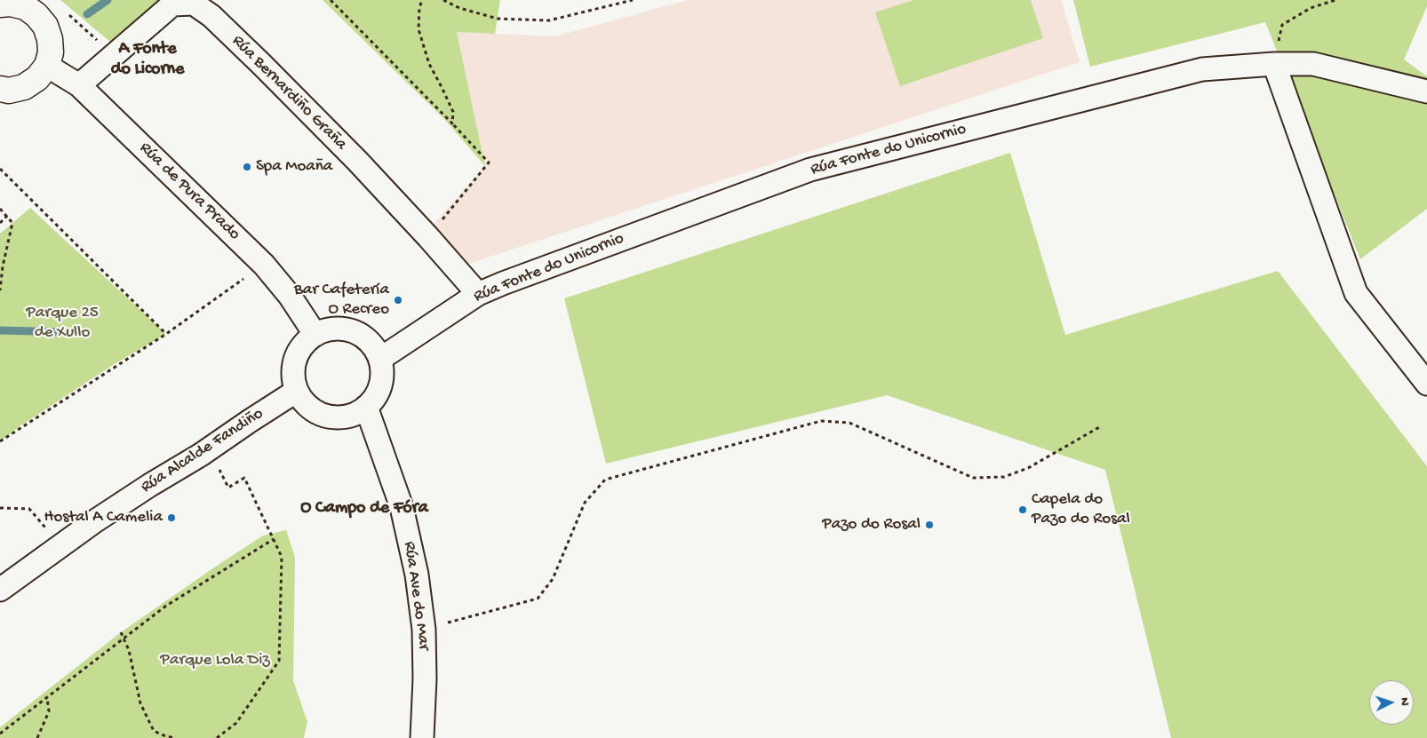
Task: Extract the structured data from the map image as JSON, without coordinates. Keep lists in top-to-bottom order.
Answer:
{
  "streets": {
    "street": [
      "Rúa Bernardiño Graña",
      "Rúa Fonte do Unicornio",
      "Rúa de Pura Prado",
      "Rúa Alcalde Fandiño",
      "Rúa Ave do Mar"
    ]
  },
  "crossings": [
    ["Rúa Bernardiño Graña", "Rúa Fonte do Unicornio"],
    ["Rúa Bernardiño Graña", "Rúa de Pura Prado"],
    ["Rúa Fonte do Unicornio", "Rúa de Pura Prado"],
    ["Rúa Fonte do Unicornio", "Rúa Alcalde Fandiño"],
    ["Rúa Fonte do Unicornio", "Rúa Ave do Mar"],
    ["Rúa de Pura Prado", "Rúa Alcalde Fandiño"],
    ["Rúa de Pura Prado", "Rúa Ave do Mar"],
    ["Rúa Alcalde Fandiño", "Rúa Ave do Mar"]
  ],
  "districts": ["A Fonte do Licorne", "O Campo de Fóra"],
  "parks": ["Parque 25 de Xullo", "Parque Lola Diz"],
  "places": [
    "Spa Moaña",
    "Bar Cafetería O Recreo",
    "Capela do Pazo do Rosal",
    "Hostal A Camelia",
    "Pazo do Rosal"
  ],
  "north": "right"
}
